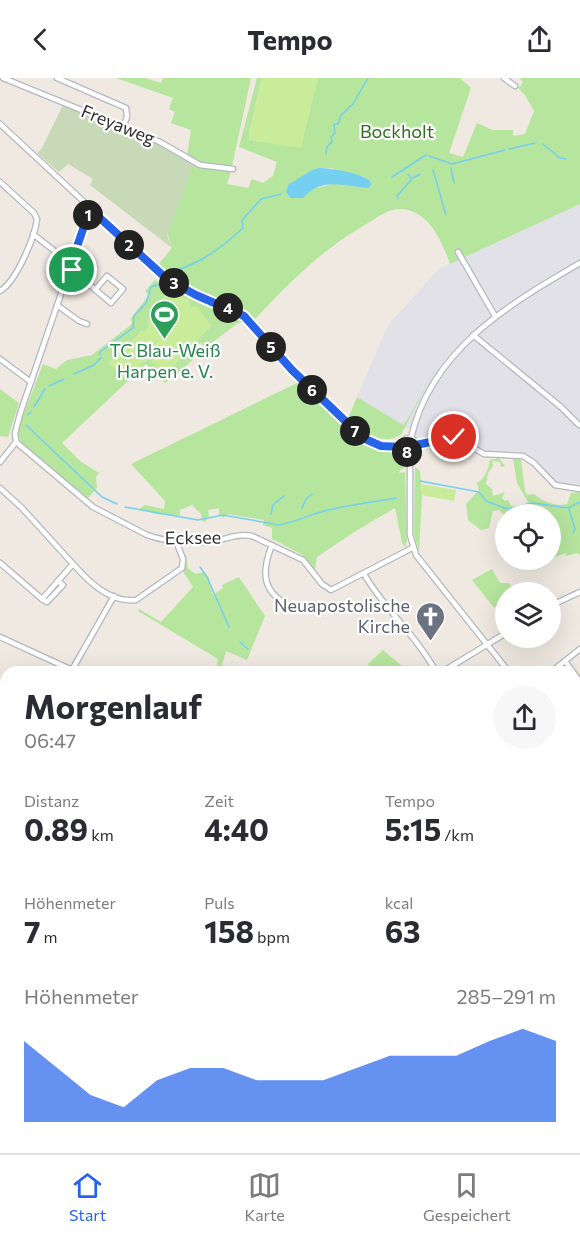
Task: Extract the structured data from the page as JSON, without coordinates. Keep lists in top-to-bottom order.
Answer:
{
  "streets": {
    "street": ["Freyaweg", "Ecksee"]
  },
  "parks": ["Bockholt"],
  "places": {
    "sports": ["TC Blau-Weiß Harpen e. V."],
    "church": ["Neuapostolische Kirche"]
  },
  "page": {
    "header": "Tempo",
    "pins": [
      "1",
      "2",
      "3",
      "4",
      "5",
      "6",
      "7",
      "8"
    ],
    "heading": ["Morgenlauf", "06:47"],
    "stats": [
      ["Distanz", "0.89 km"],
      ["Zeit", "4:40"],
      ["Tempo", "5:15 /km"],
      ["Höhenmeter", "7 m"],
      ["Puls", "158 bpm"],
      ["kcal", "63"]
    ],
    "chart": ["Höhenmeter", "285–291 m"],
    "tabs": ["Start", "Karte", "Gespeichert"]
  }
}
